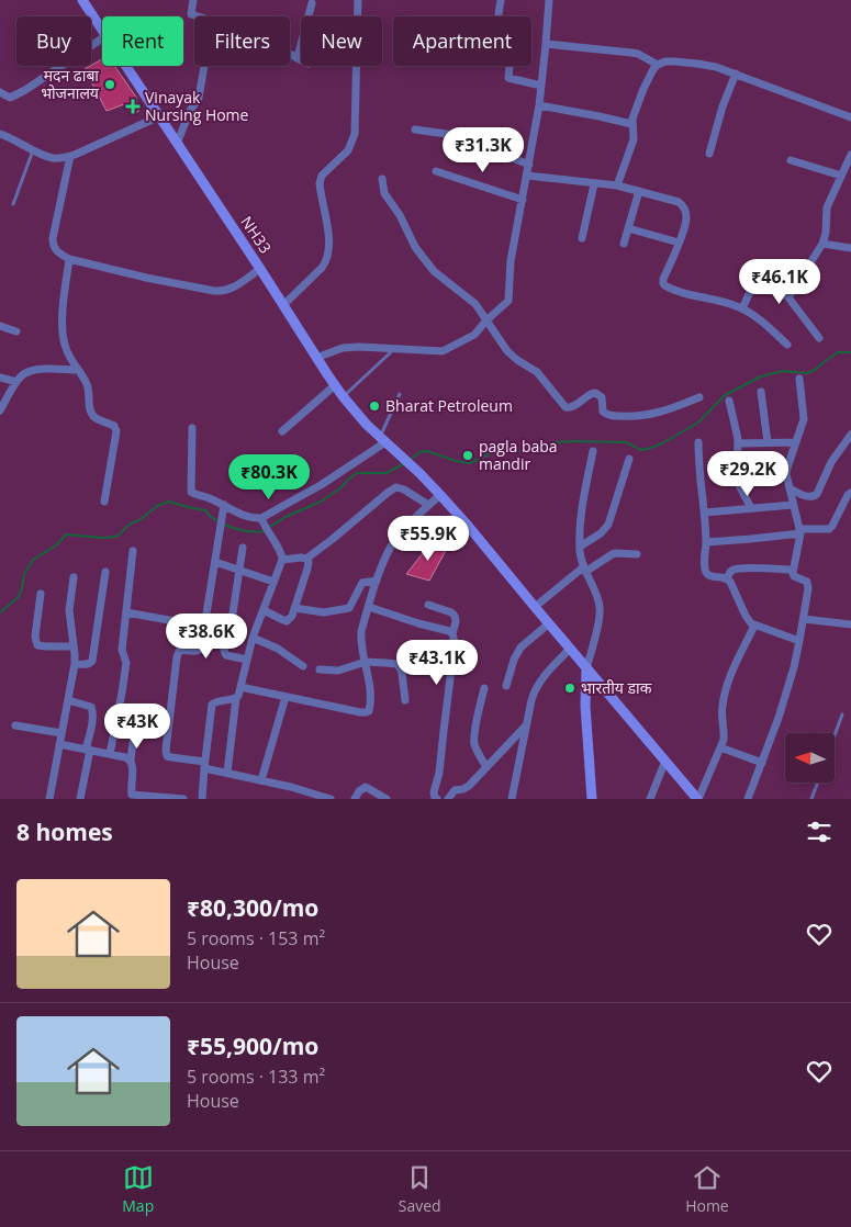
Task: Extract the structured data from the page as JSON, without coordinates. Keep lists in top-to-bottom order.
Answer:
{
  "streets": {
    "main road": ["NH33"]
  },
  "places": {
    "other": [
      "मदन ढाबा भोजनालय",
      "Bharat Petroleum",
      "pagla baba mandir",
      "भारतीय डाक"
    ],
    "health": ["Vinayak Nursing Home"]
  },
  "north": "left",
  "page": {
    "chip": [
      "Buy",
      "Rent",
      "Filters",
      "New",
      "Apartment"
    ],
    "price": [
      "₹31.3K",
      "₹46.1K",
      "₹29.2K",
      "₹80.3K",
      "₹55.9K",
      "₹38.6K",
      "₹43.1K",
      "₹43K"
    ],
    "heading": "8 homes",
    "list": [
      {
        "name": "₹80,300/mo",
        "note": "5 rooms · 153 m² · House"
      },
      {
        "name": "₹55,900/mo",
        "note": "5 rooms · 133 m² · House"
      }
    ],
    "tabs": ["Map", "Saved", "Home"]
  }
}
